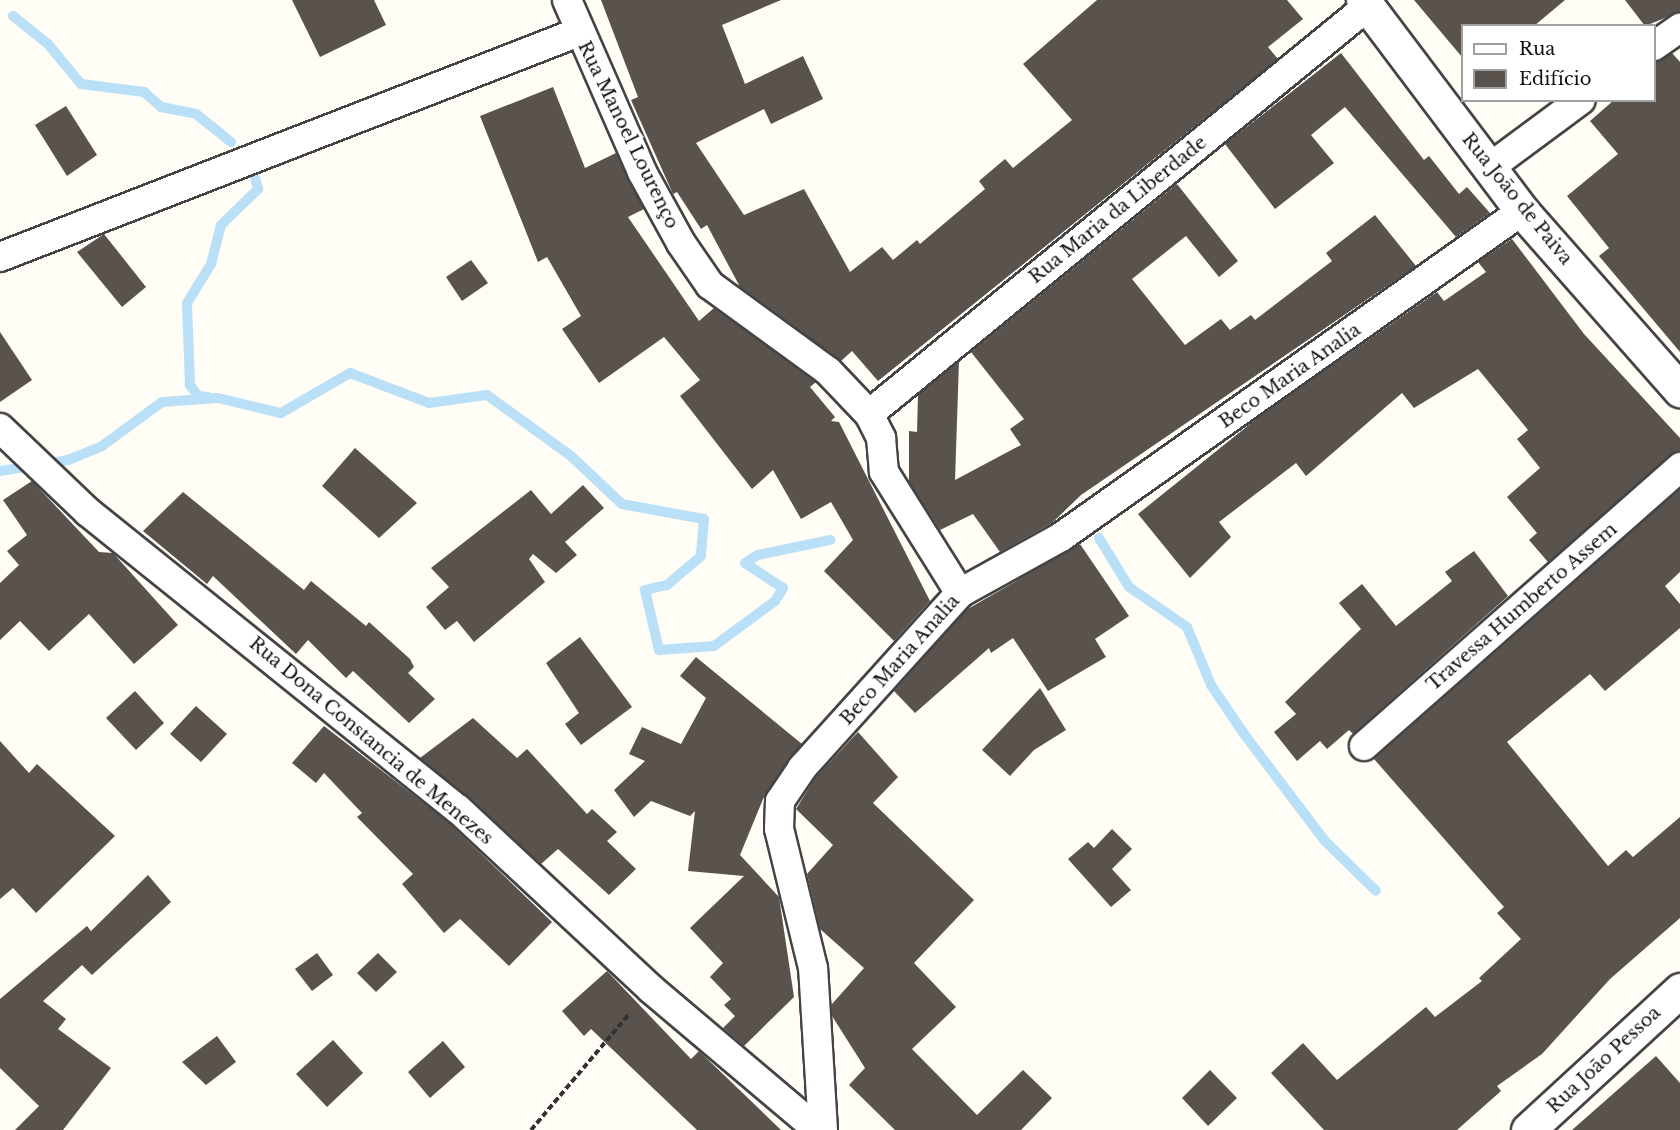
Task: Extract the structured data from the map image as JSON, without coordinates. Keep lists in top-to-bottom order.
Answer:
{
  "streets": {
    "street": [
      "Rua Manoel Lourenço",
      "Rua João de Paiva",
      "Rua Maria da Liberdade",
      "Beco Maria Analia",
      "Travessa Humberto Assem",
      "Rua Dona Constancia de Menezes",
      "Rua João Pessoa"
    ]
  },
  "crossings": [
    ["Rua Manoel Lourenço", "Rua Maria da Liberdade"],
    ["Rua Manoel Lourenço", "Beco Maria Analia"],
    ["Rua João de Paiva", "Rua Maria da Liberdade"],
    ["Rua João de Paiva", "Beco Maria Analia"],
    ["Beco Maria Analia", "Rua Dona Constancia de Menezes"]
  ],
  "legend": ["Rua", "Edifício"]
}
